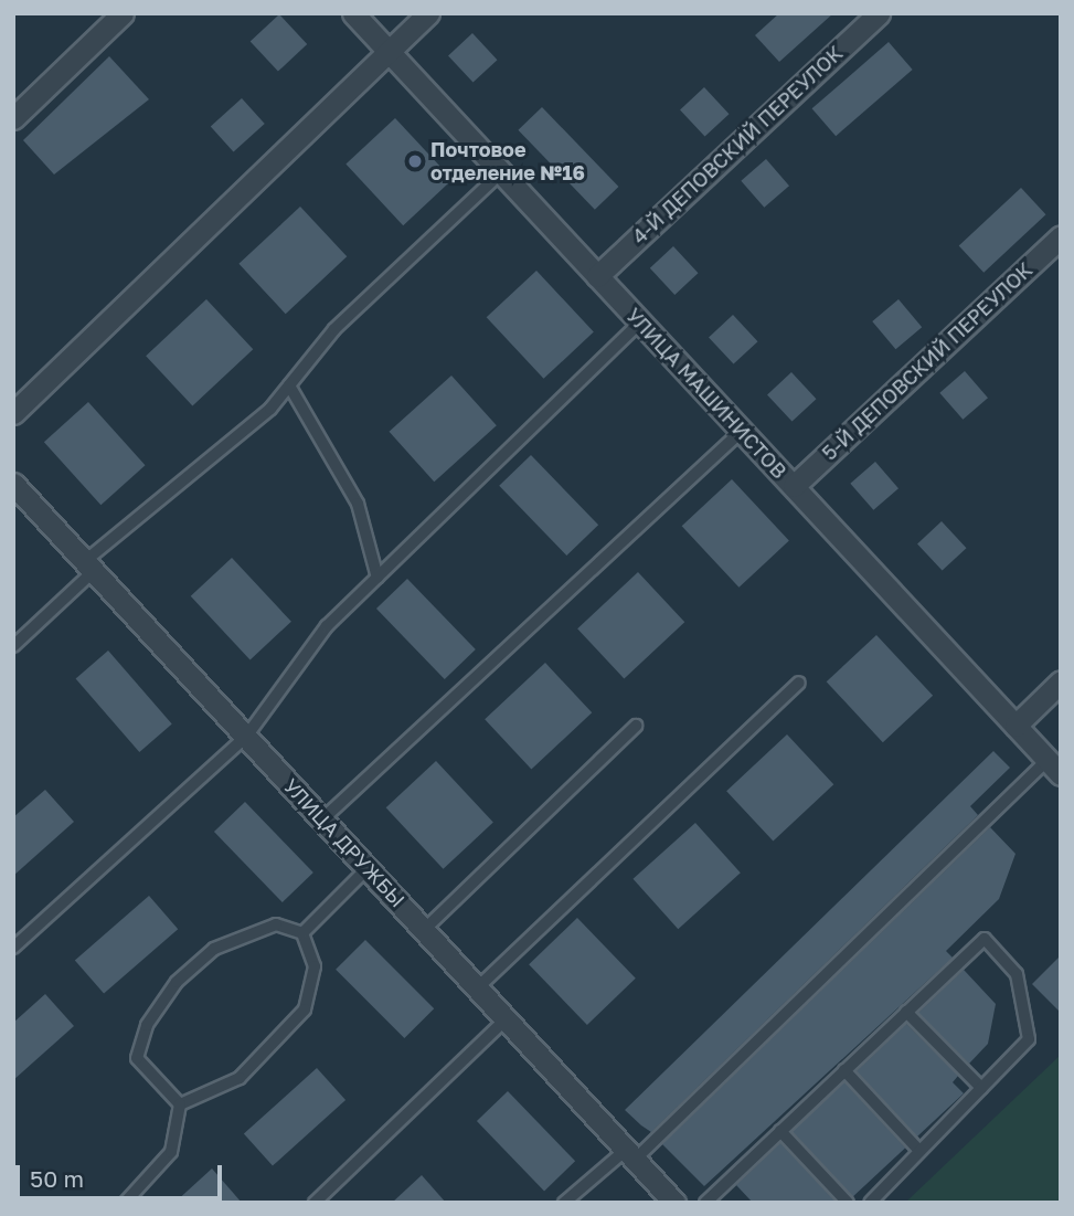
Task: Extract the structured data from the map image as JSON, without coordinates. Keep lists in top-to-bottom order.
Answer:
{
  "streets": {
    "street": [
      "4-Й ДЕПОВСКИЙ ПЕРЕУЛОК",
      "5-Й ДЕПОВСКИЙ ПЕРЕУЛОК",
      "УЛИЦА МАШИНИСТОВ",
      "УЛИЦА ДРУЖБЫ"
    ]
  },
  "crossings": [
    ["4-Й ДЕПОВСКИЙ ПЕРЕУЛОК", "УЛИЦА МАШИНИСТОВ"],
    ["5-Й ДЕПОВСКИЙ ПЕРЕУЛОК", "УЛИЦА МАШИНИСТОВ"]
  ],
  "places": ["Почтовое отделение №16"],
  "scale_bar": "50 m"
}
